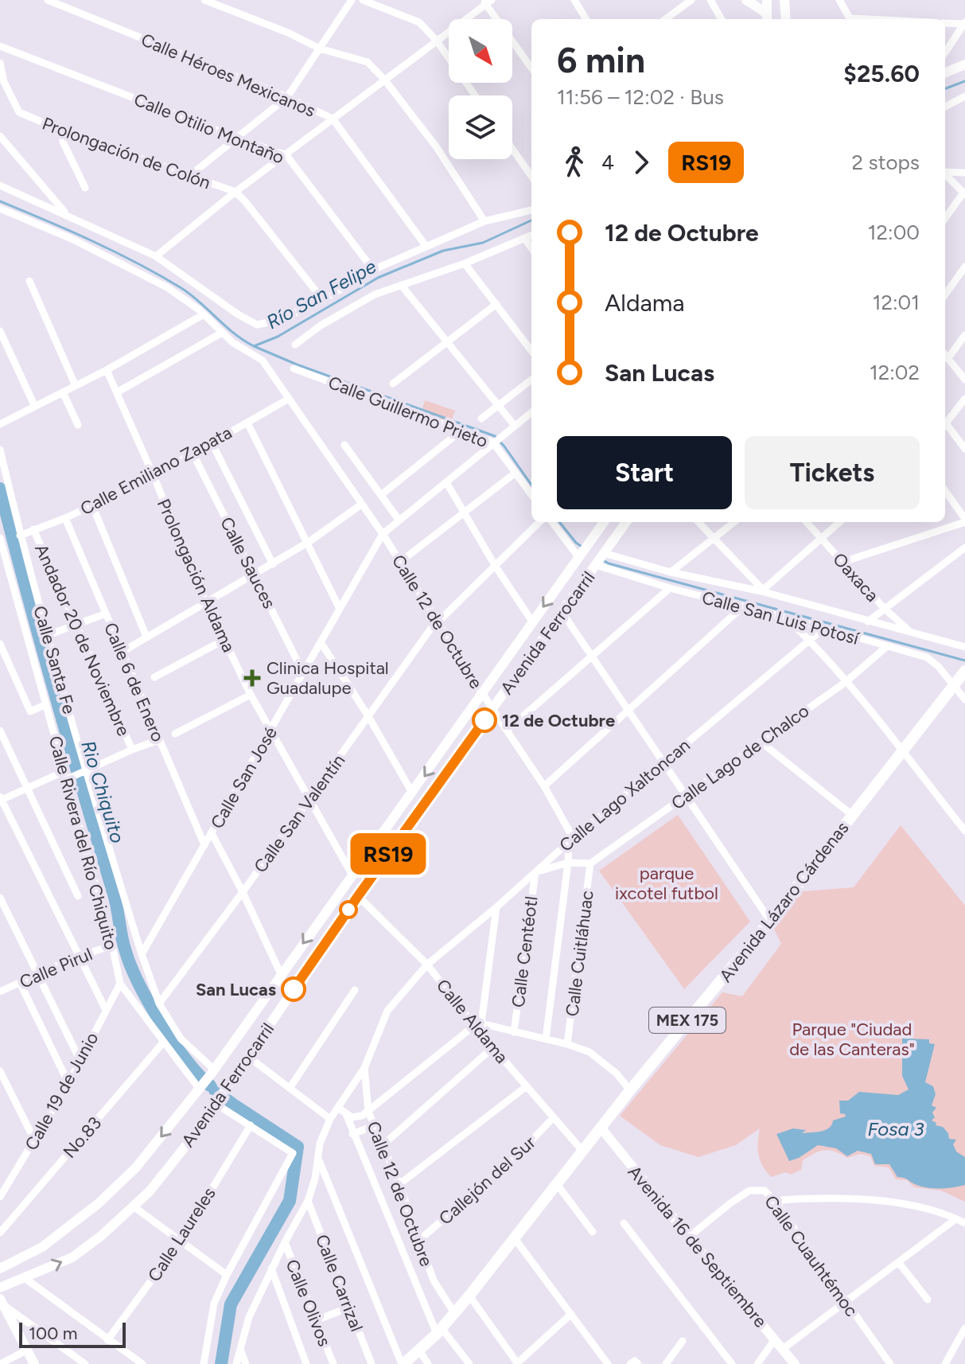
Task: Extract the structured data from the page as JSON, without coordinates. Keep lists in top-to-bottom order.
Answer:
{
  "streets": {
    "main road": [
      "Avenida Ferrocarril",
      "Avenida Lázaro Cárdenas",
      "MEX 175",
      "Avenida 16 de Septiembre"
    ],
    "street": [
      "Calle Héroes Mexicanos",
      "Calle Otilio Montaño",
      "Prolongación de Colón",
      "Calle Guillermo Prieto",
      "Calle Emiliano Zapata",
      "Calle Sauces",
      "Prolongación Aldama",
      "Oaxaca",
      "Calle San Luis Potosí",
      "Calle 12 de Octubre",
      "Andador 20 de Noviembre",
      "Calle Santa Fe",
      "Calle 6 de Enero",
      "Calle Lago de Chalco",
      "Calle San José",
      "Calle Lago Xaltoncan",
      "Calle San Valentín",
      "Calle Rivera del Río Chiquito",
      "Calle Centéotl",
      "Calle Cuitláhuac",
      "Calle Pirul",
      "Calle Aldama",
      "Calle 19 de Junio",
      "No.83",
      "Callejón del Sur",
      "Calle Laureles",
      "Calle Cuauhtémoc",
      "Calle Carrizal",
      "Calle Olivos"
    ]
  },
  "crossings": [
    ["Calle Héroes Mexicanos", "Prolongación de Colón"],
    ["Calle Otilio Montaño", "Prolongación de Colón"],
    ["Calle Guillermo Prieto", "Calle San José"],
    ["Calle Emiliano Zapata", "Calle Sauces"],
    ["Calle Emiliano Zapata", "Prolongación Aldama"],
    ["Calle Emiliano Zapata", "Andador 20 de Noviembre"],
    ["Calle Emiliano Zapata", "Calle Santa Fe"],
    ["Calle Emiliano Zapata", "Calle 6 de Enero"],
    ["Calle Sauces", "Calle San José"],
    ["Prolongación Aldama", "Avenida Ferrocarril"],
    ["Prolongación Aldama", "Calle San José"],
    ["Prolongación Aldama", "Calle San Valentín"],
    ["Oaxaca", "Calle San Luis Potosí"],
    ["Calle San Luis Potosí", "Avenida Ferrocarril"],
    ["Calle San Luis Potosí", "Calle Lago de Chalco"],
    ["Calle San Luis Potosí", "Calle Lago Xaltoncan"],
    ["Calle San Luis Potosí", "Avenida Lázaro Cárdenas"],
    ["Calle 12 de Octubre", "Avenida Ferrocarril"],
    ["Calle 12 de Octubre", "Calle San José"],
    ["Calle 12 de Octubre", "Calle Lago Xaltoncan"],
    ["Calle 12 de Octubre", "Calle San Valentín"],
    ["Calle 12 de Octubre", "Avenida Lázaro Cárdenas"],
    ["Calle 12 de Octubre", "Calle Aldama"],
    ["Calle 12 de Octubre", "Callejón del Sur"],
    ["Calle 12 de Octubre", "Calle Carrizal"],
    ["Calle 12 de Octubre", "Calle Olivos"],
    ["Avenida Ferrocarril", "Calle Santa Fe"],
    ["Avenida Ferrocarril", "Calle Rivera del Río Chiquito"],
    ["Avenida Ferrocarril", "Calle Aldama"],
    ["Calle Santa Fe", "Calle San José"],
    ["Calle Santa Fe", "Calle San Valentín"],
    ["Calle 6 de Enero", "Calle San José"],
    ["Calle Lago de Chalco", "Calle Cuitláhuac"],
    ["Calle Lago Xaltoncan", "Calle Centéotl"],
    ["Calle Lago Xaltoncan", "Calle Aldama"],
    ["Calle Rivera del Río Chiquito", "Calle Pirul"],
    ["Calle Rivera del Río Chiquito", "Calle 19 de Junio"],
    ["Calle Rivera del Río Chiquito", "No.83"],
    ["Avenida Lázaro Cárdenas", "Calle Aldama"],
    ["Avenida Lázaro Cárdenas", "Avenida 16 de Septiembre"],
    ["Calle Aldama", "Callejón del Sur"],
    ["Avenida 16 de Septiembre", "Calle Cuauhtémoc"]
  ],
  "water": ["Río San Felipe", "Rio Chiquito", "Fosa 3"],
  "parks": ["parque ixcotel futbol", "Parque \"Ciudad de las Canteras\""],
  "places": {
    "health": ["Clinica Hospital Guadalupe"],
    "other": ["12 de Octubre", "San Lucas"]
  },
  "lines": ["bus line RS19"],
  "scale_bar": "100 m",
  "north": "bottom right",
  "page": {
    "on_map": "RS19",
    "heading": ["6 min", "11:56 – 12:02 · Bus", "$25.60"],
    "legs": ["4", "RS19", "2 stops"],
    "list": [
      {
        "name": "12 de Octubre",
        "value": "12:00"
      },
      {
        "name": "Aldama",
        "value": "12:01"
      },
      {
        "name": "San Lucas",
        "value": "12:02"
      }
    ],
    "buttons": ["Start", "Tickets"],
    "scale": "100 m"
  }
}
